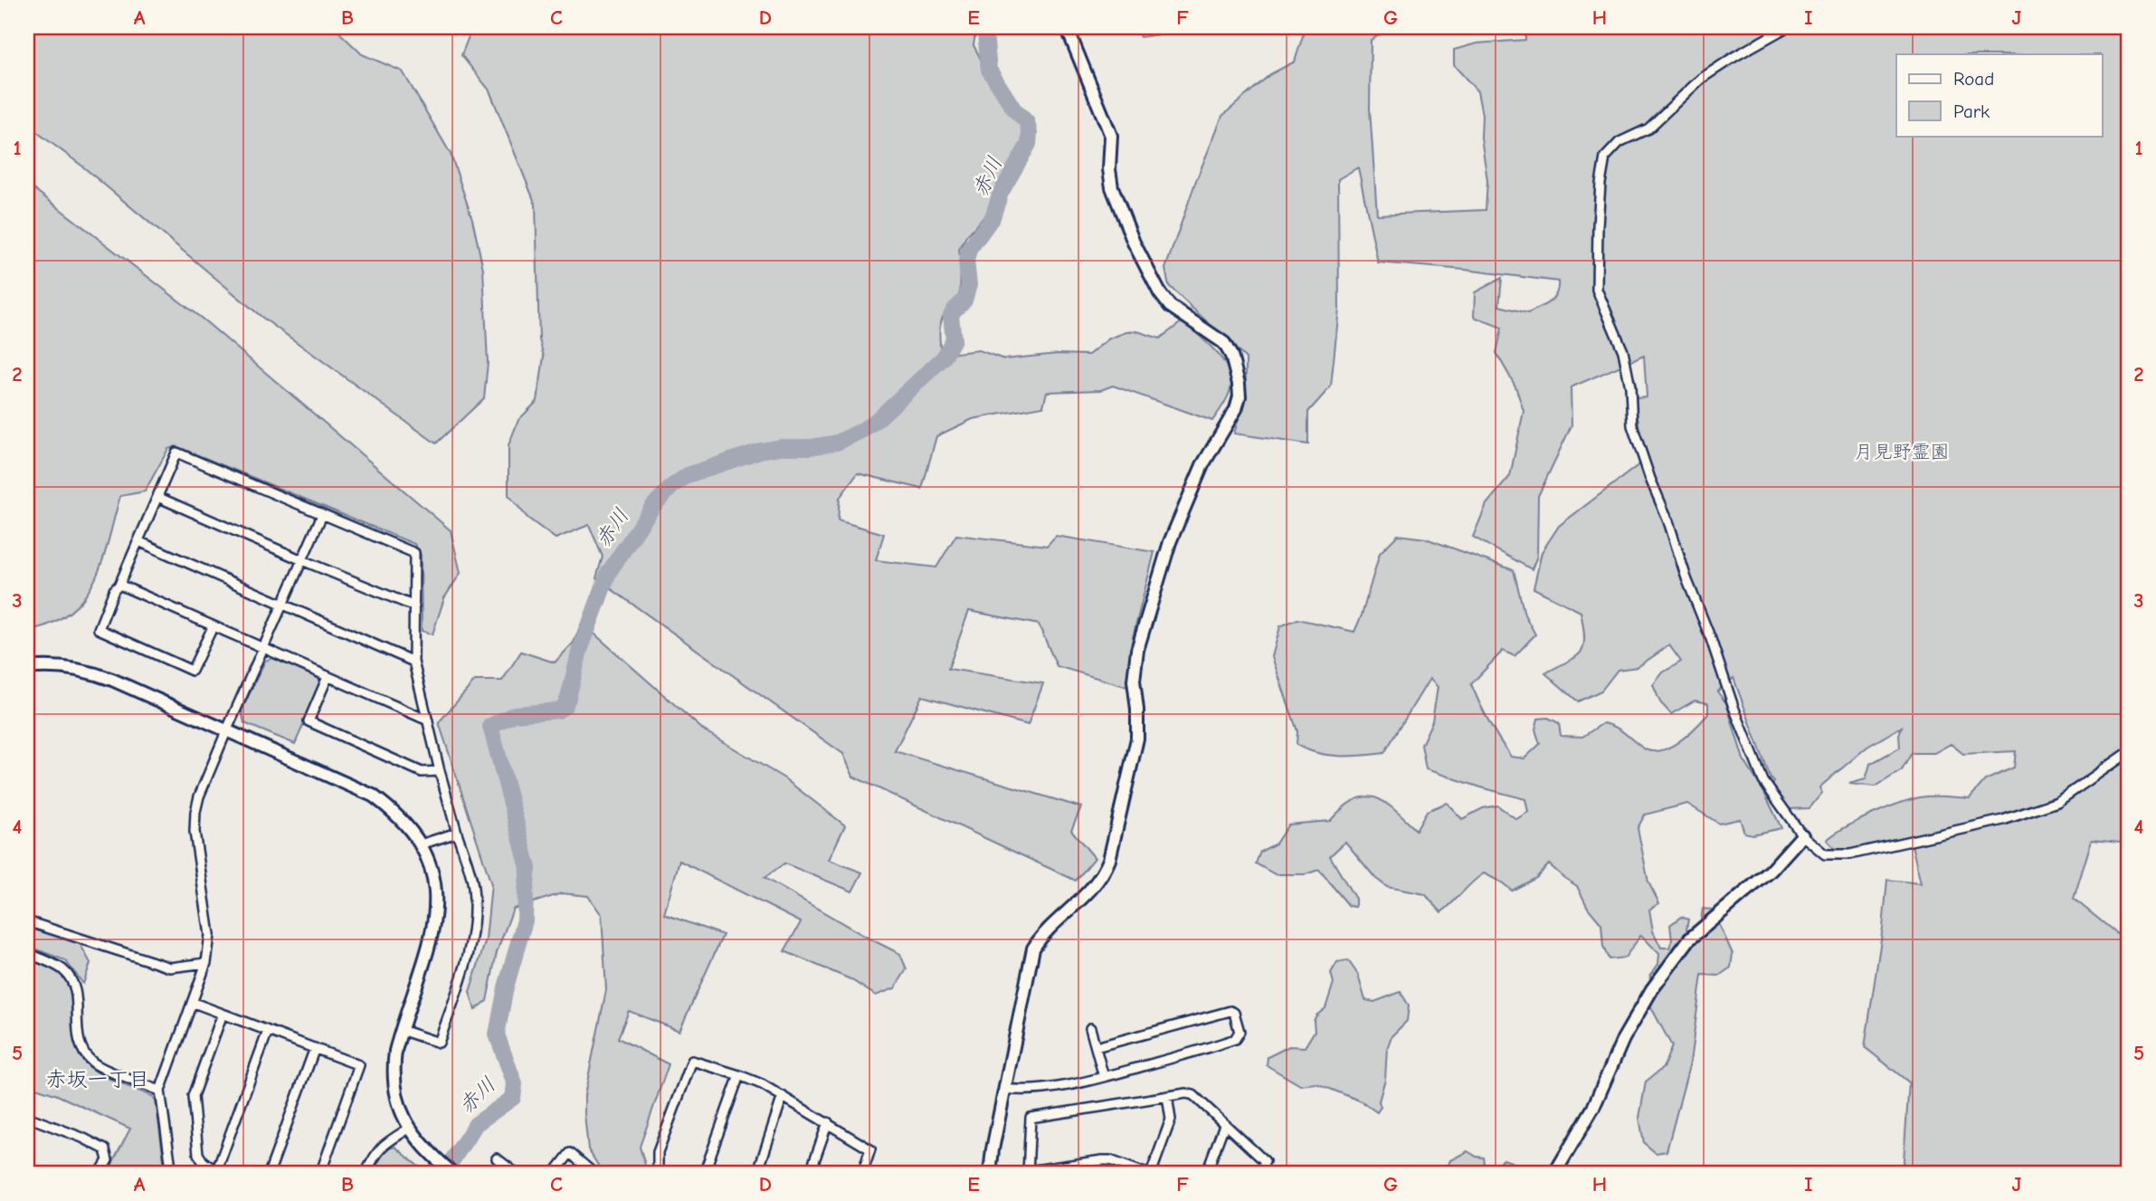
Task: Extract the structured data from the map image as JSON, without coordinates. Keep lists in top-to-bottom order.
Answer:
{
  "districts": ["赤坂一丁目"],
  "water": ["赤川"],
  "parks": ["月見野霊園"],
  "legend": ["Road", "Park"],
  "grid": {
    "columns": [
      "A",
      "B",
      "C",
      "D",
      "E",
      "F",
      "G",
      "H",
      "I",
      "J"
    ],
    "rows": [
      "1",
      "2",
      "3",
      "4",
      "5"
    ]
  }
}
